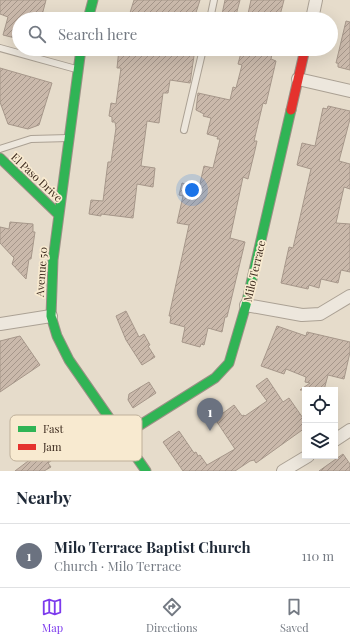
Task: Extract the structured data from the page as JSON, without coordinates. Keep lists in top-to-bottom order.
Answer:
{
  "streets": {
    "street": ["El Paso Drive", "Milo Terrace", "Avenue 50"]
  },
  "crossings": [
    ["El Paso Drive", "Avenue 50"]
  ],
  "legend": ["Fast", "Jam"],
  "page": {
    "search": "Search here",
    "pins": "1",
    "heading": "Nearby",
    "list": [
      {
        "mark": "1",
        "name": "Milo Terrace Baptist Church",
        "note": "Church · Milo Terrace",
        "value": "110 m"
      }
    ],
    "nav": ["Map", "Directions", "Saved"]
  }
}
